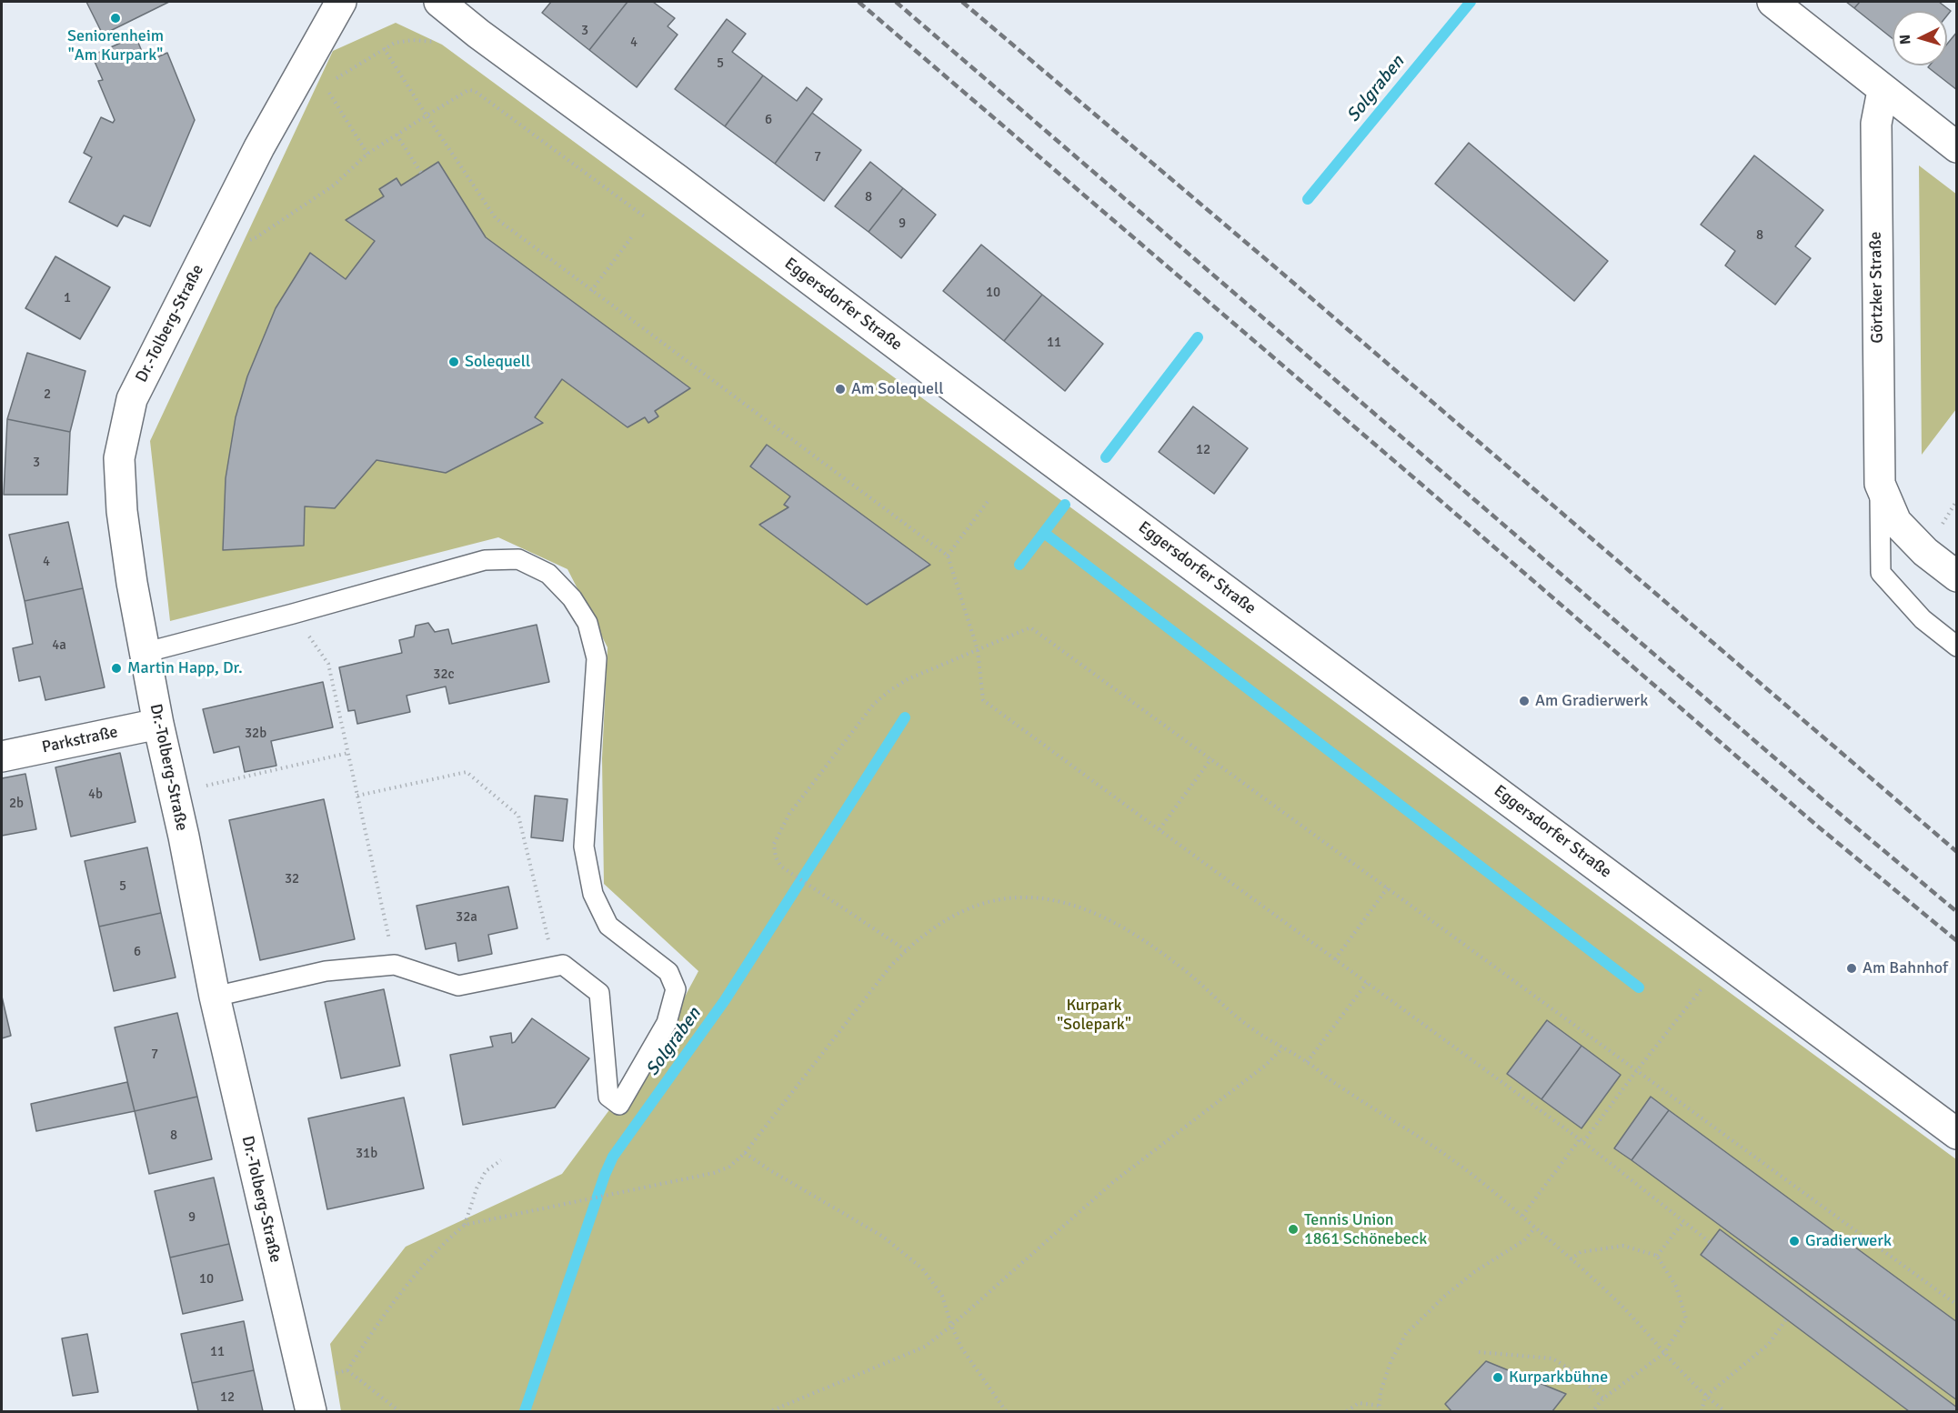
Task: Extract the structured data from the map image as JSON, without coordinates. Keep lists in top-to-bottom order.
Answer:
{
  "streets": {
    "street": [
      "Görtzker Straße",
      "Eggersdorfer Straße",
      "Dr.-Tolberg-Straße",
      "Parkstraße"
    ]
  },
  "crossings": [
    ["Dr.-Tolberg-Straße", "Parkstraße"]
  ],
  "water": ["Solgraben"],
  "parks": ["Kurpark \"Solepark\""],
  "places": [
    "Seniorenheim \"Am Kurpark\"",
    "Solequell",
    "Am Solequell",
    "Martin Happ, Dr.",
    "Am Gradierwerk",
    "Am Bahnhof",
    "Tennis Union 1861 Schönebeck",
    "Gradierwerk",
    "Kurparkbühne"
  ],
  "house_numbers": [
    "3",
    "4",
    "5",
    "6",
    "7",
    "8",
    "9",
    "8",
    "10",
    "1",
    "11",
    "2",
    "12",
    "3",
    "4",
    "4a",
    "32c",
    "32b",
    "4b",
    "2b",
    "32",
    "5",
    "32a",
    "6",
    "7",
    "8",
    "31b",
    "9",
    "10",
    "11",
    "12"
  ],
  "north": "left"
}
